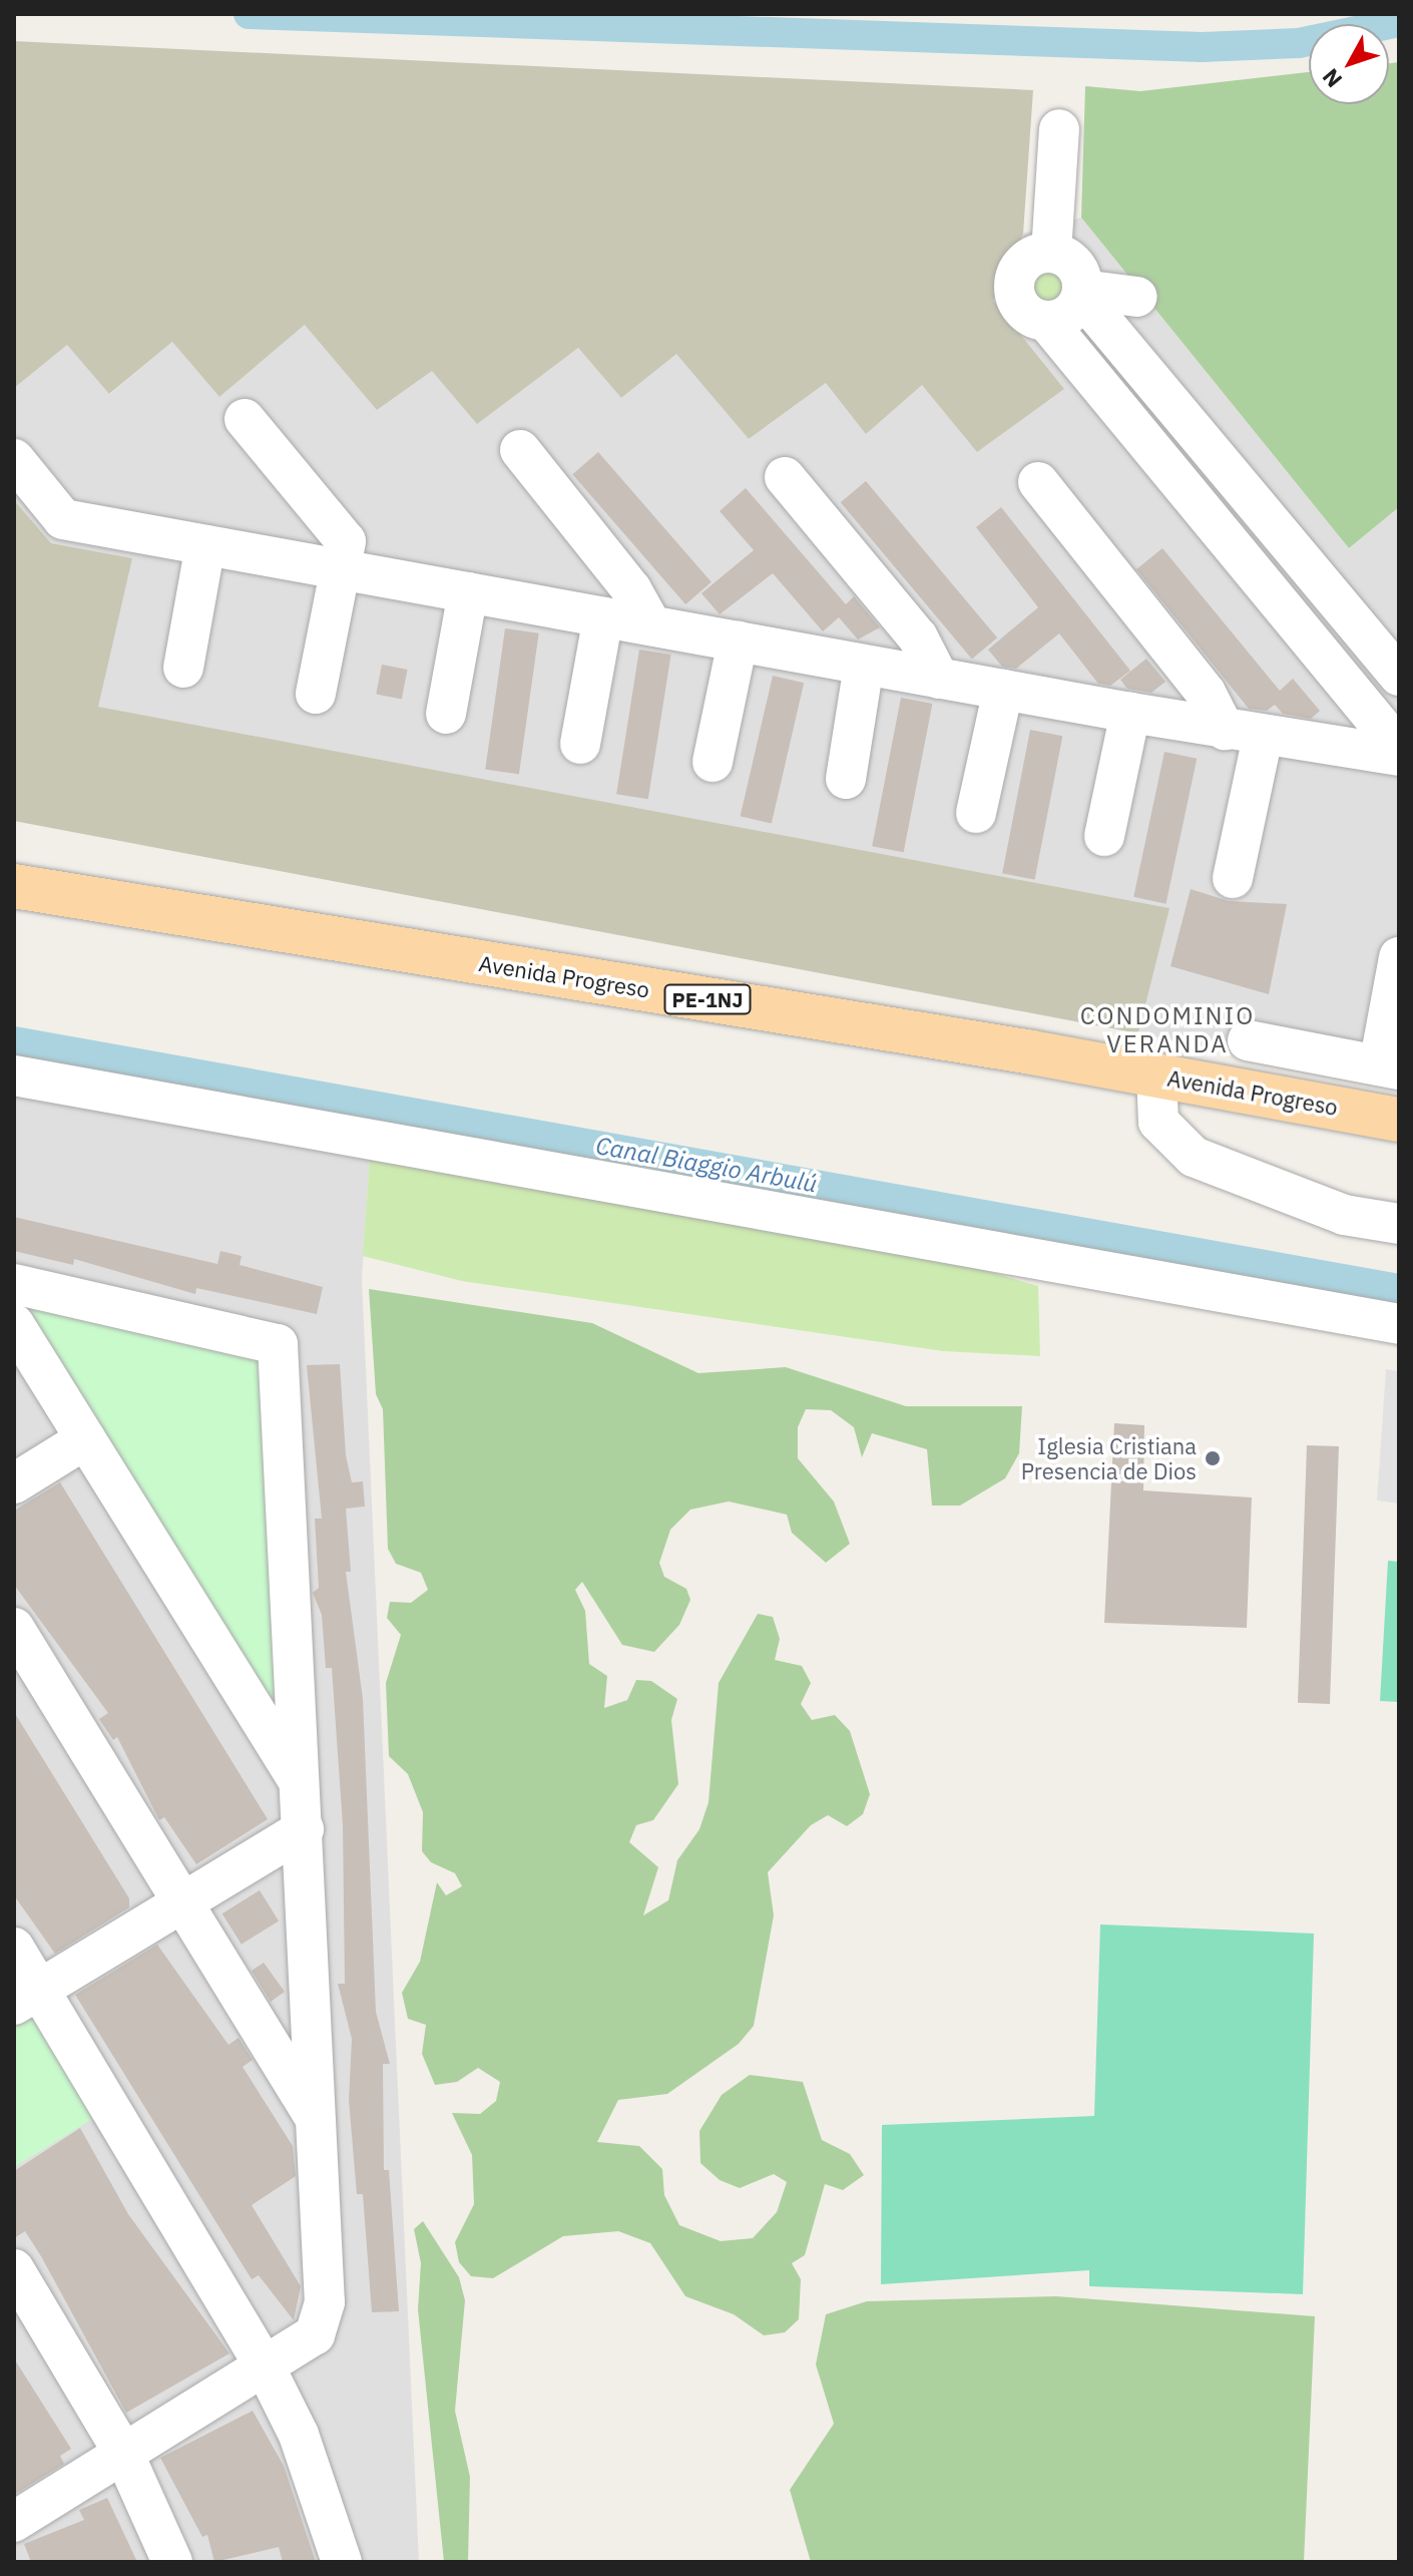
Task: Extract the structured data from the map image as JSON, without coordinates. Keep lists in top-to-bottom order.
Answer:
{
  "streets": {
    "main road": ["Avenida Progreso", "PE-1NJ"]
  },
  "districts": ["CONDOMINIO VERANDA"],
  "water": ["Canal Biaggio Arbulú"],
  "places": ["Iglesia Cristiana Presencia de Dios"],
  "north": "bottom left"
}
